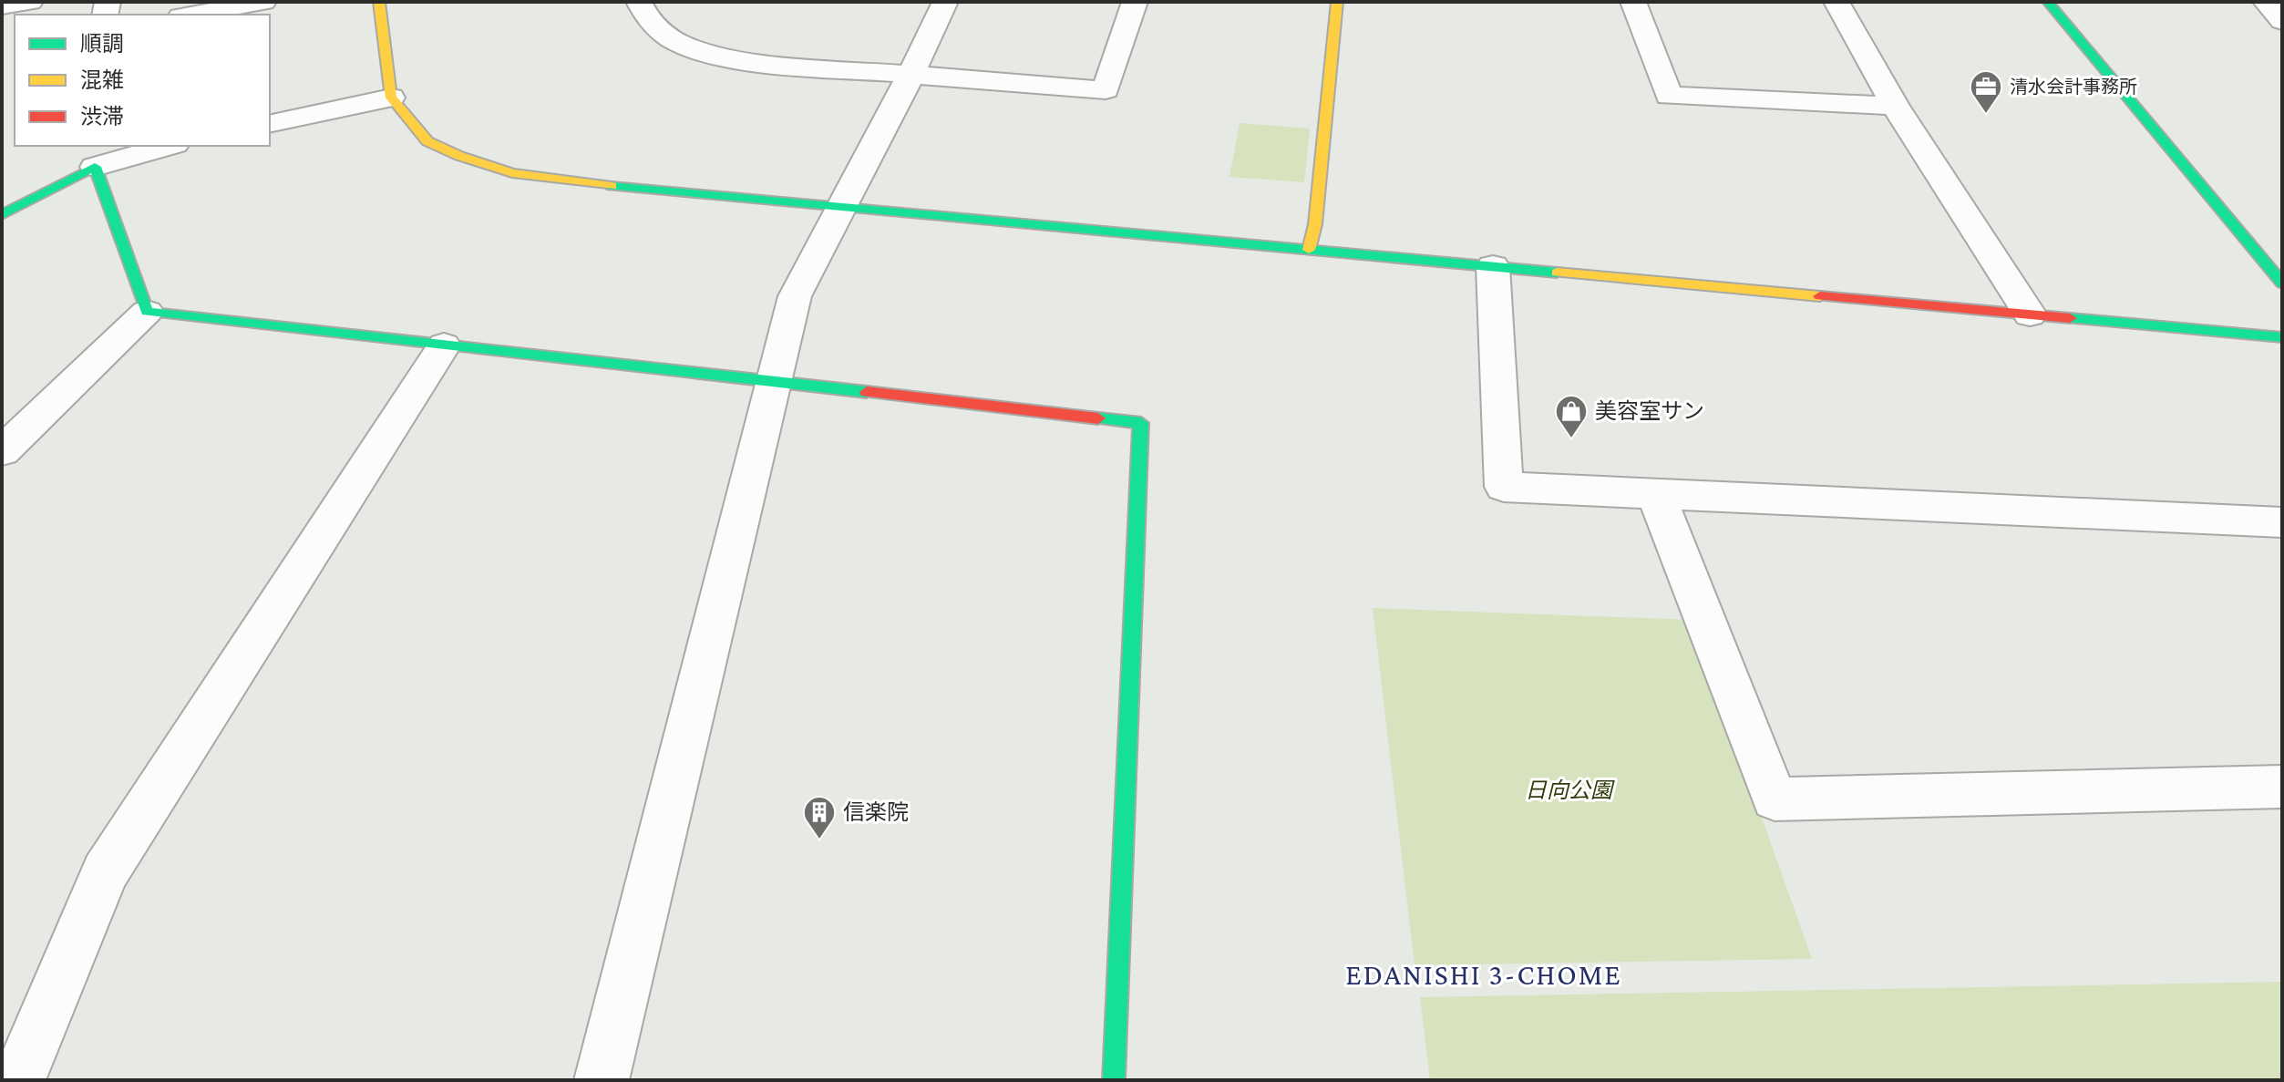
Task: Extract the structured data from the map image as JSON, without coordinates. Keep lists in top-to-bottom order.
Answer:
{
  "districts": ["EDANISHI 3-CHOME"],
  "parks": ["日向公園"],
  "places": {
    "office": ["清水会計事務所"],
    "shop": ["美容室サン"],
    "building": ["信楽院"]
  },
  "legend": ["順調", "混雑", "渋滞"]
}
